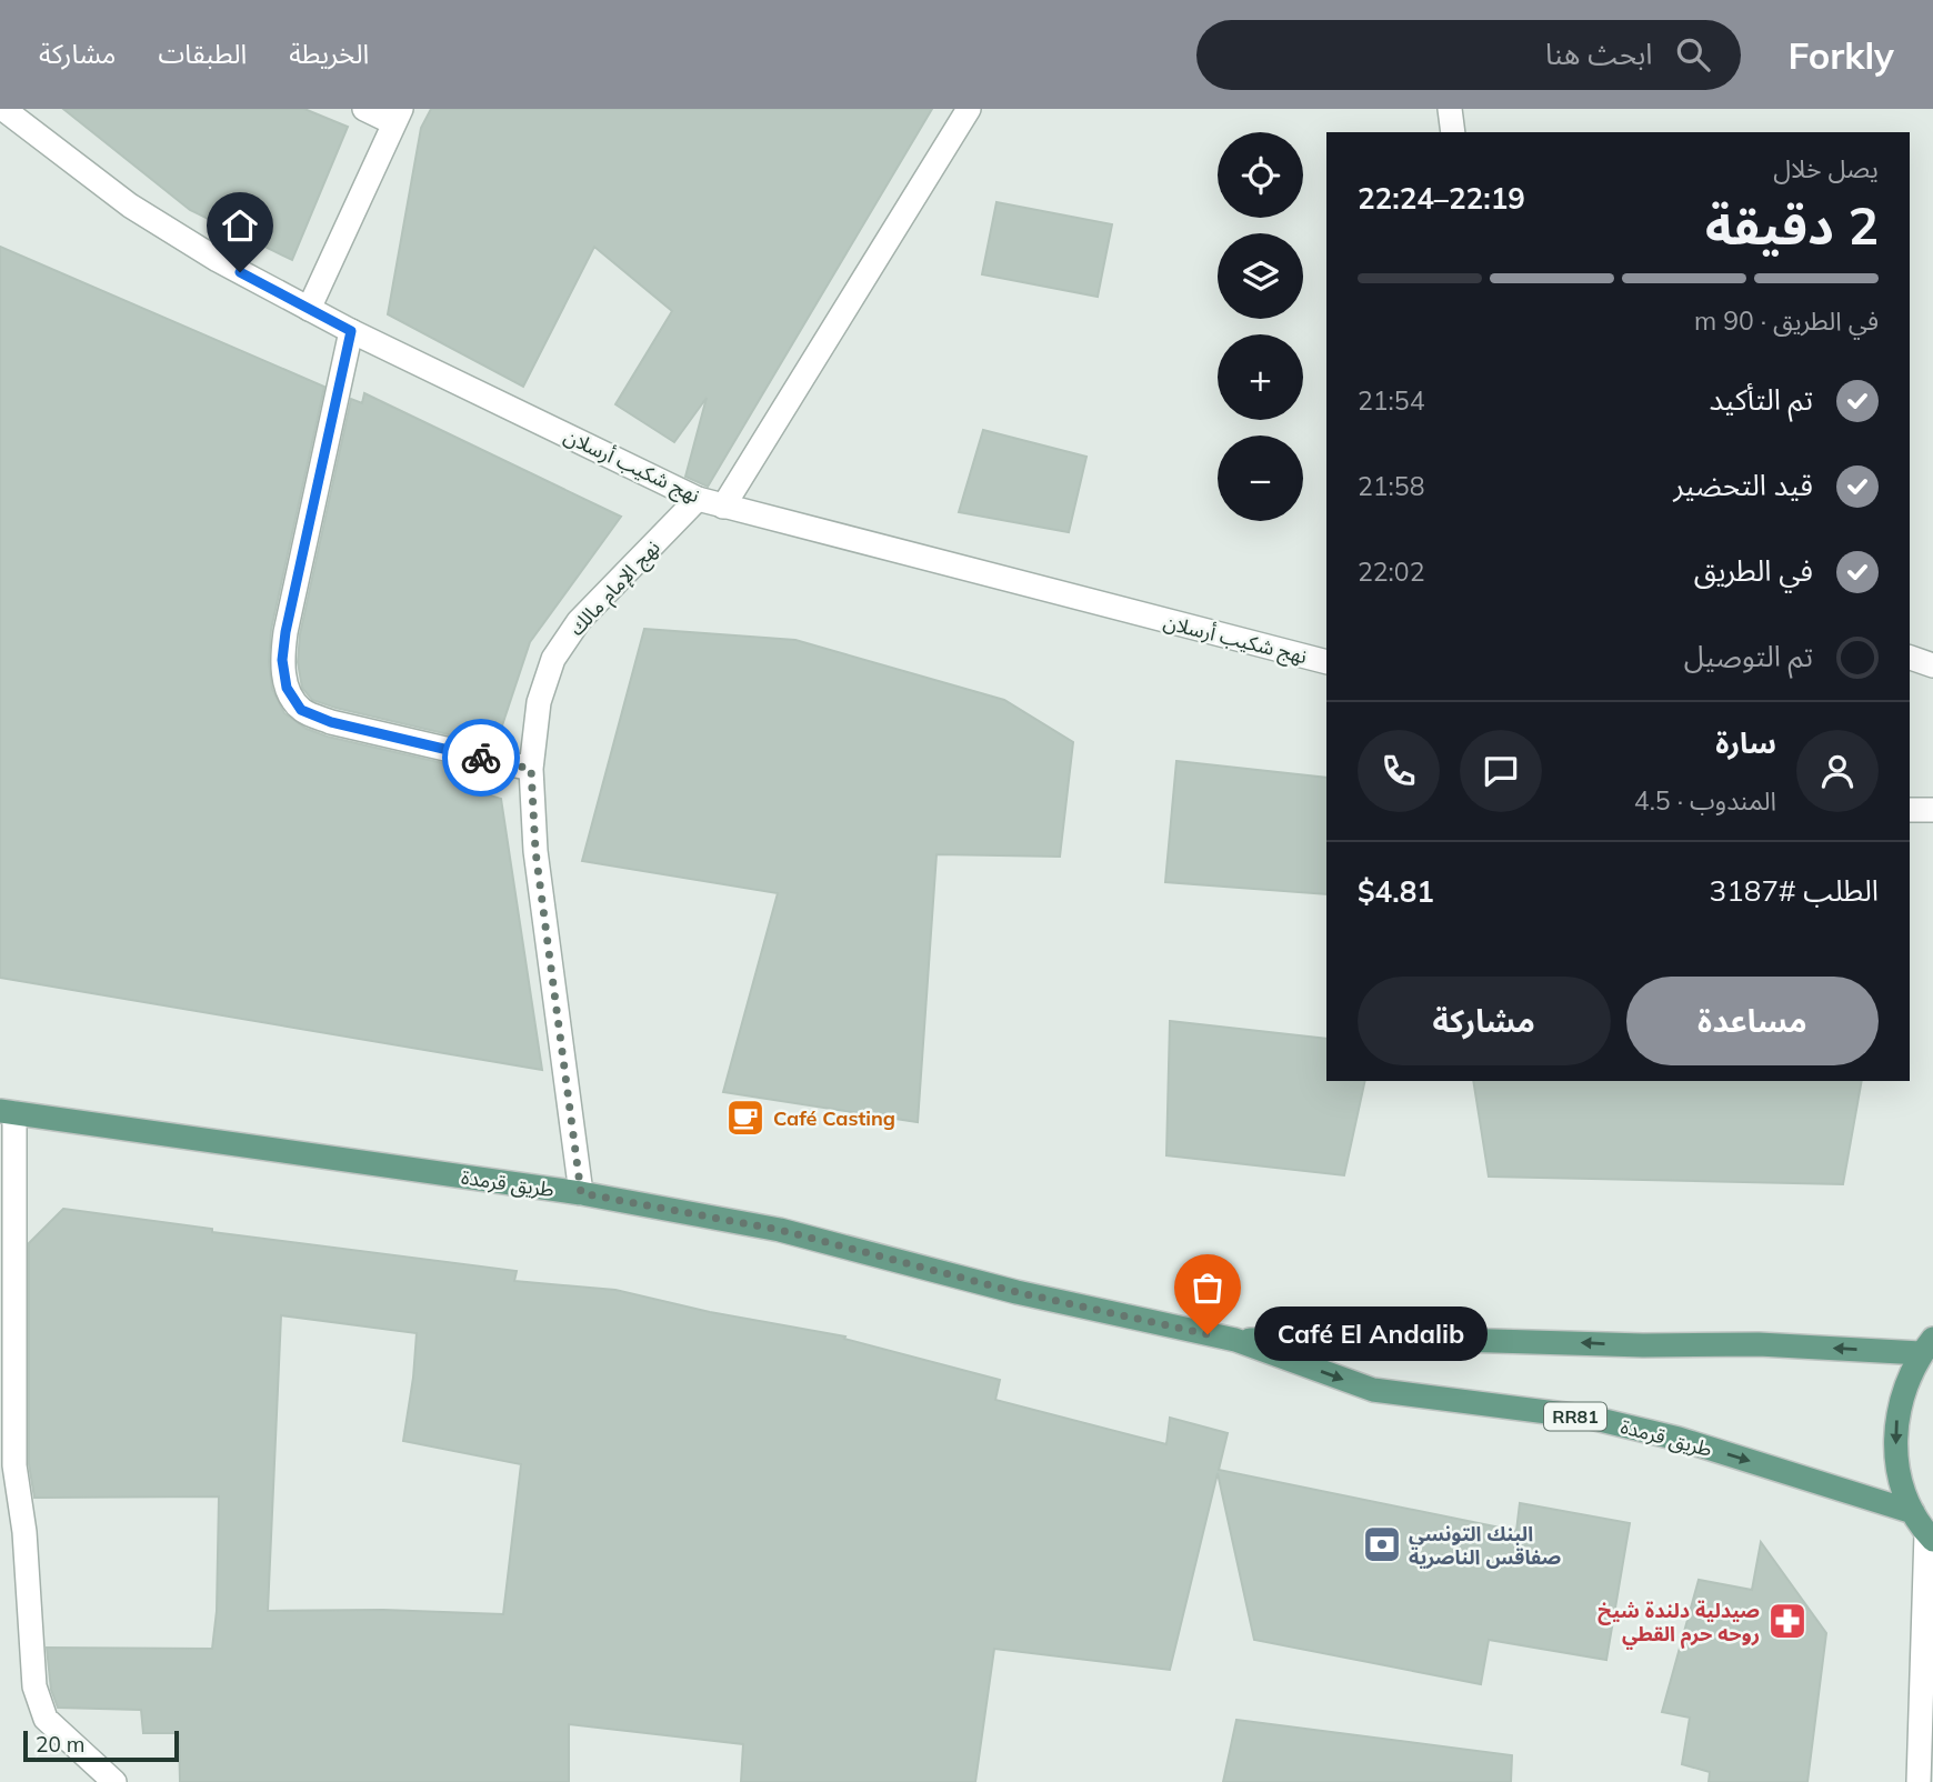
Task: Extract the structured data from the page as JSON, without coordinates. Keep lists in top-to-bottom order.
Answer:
{
  "streets": {
    "main road": ["طريق قرمدة", "RR81"],
    "street": ["نهج شكيب أرسلان", "نهج الإمام مالك"]
  },
  "crossings": [
    ["نهج شكيب أرسلان", "نهج الإمام مالك"],
    ["نهج الإمام مالك", "طريق قرمدة"],
    ["طريق قرمدة", "RR81"]
  ],
  "places": {
    "cafe": ["Café Casting"],
    "other": ["Café El Andalib"],
    "bank": ["البنك التونسي صفاقس الناصرية"],
    "pharmacy": ["صيدلية دلندة شيخ روحه حرم القطي"]
  },
  "scale_bar": "20 m",
  "page": {
    "header": "Forkly",
    "search": "ابحث هنا",
    "nav": ["الخريطة", "الطبقات", "مشاركة"],
    "map_buttons": ["+", "−"],
    "heading": ["2 دقيقة", "يصل خلال", "22:19–22:24"],
    "panel": [
      "سارة",
      "المندوب · 4.5",
      "الطلب #3187",
      "$4.81"
    ],
    "bar": "في الطريق · 90 m",
    "list": [
      ["تم التأكيد", "21:54"],
      ["قيد التحضير", "21:58"],
      ["في الطريق", "22:02"],
      "تم التوصيل"
    ],
    "buttons": ["مساعدة", "مشاركة"],
    "bubble": "Café El Andalib",
    "scale": "20 m"
  }
}
